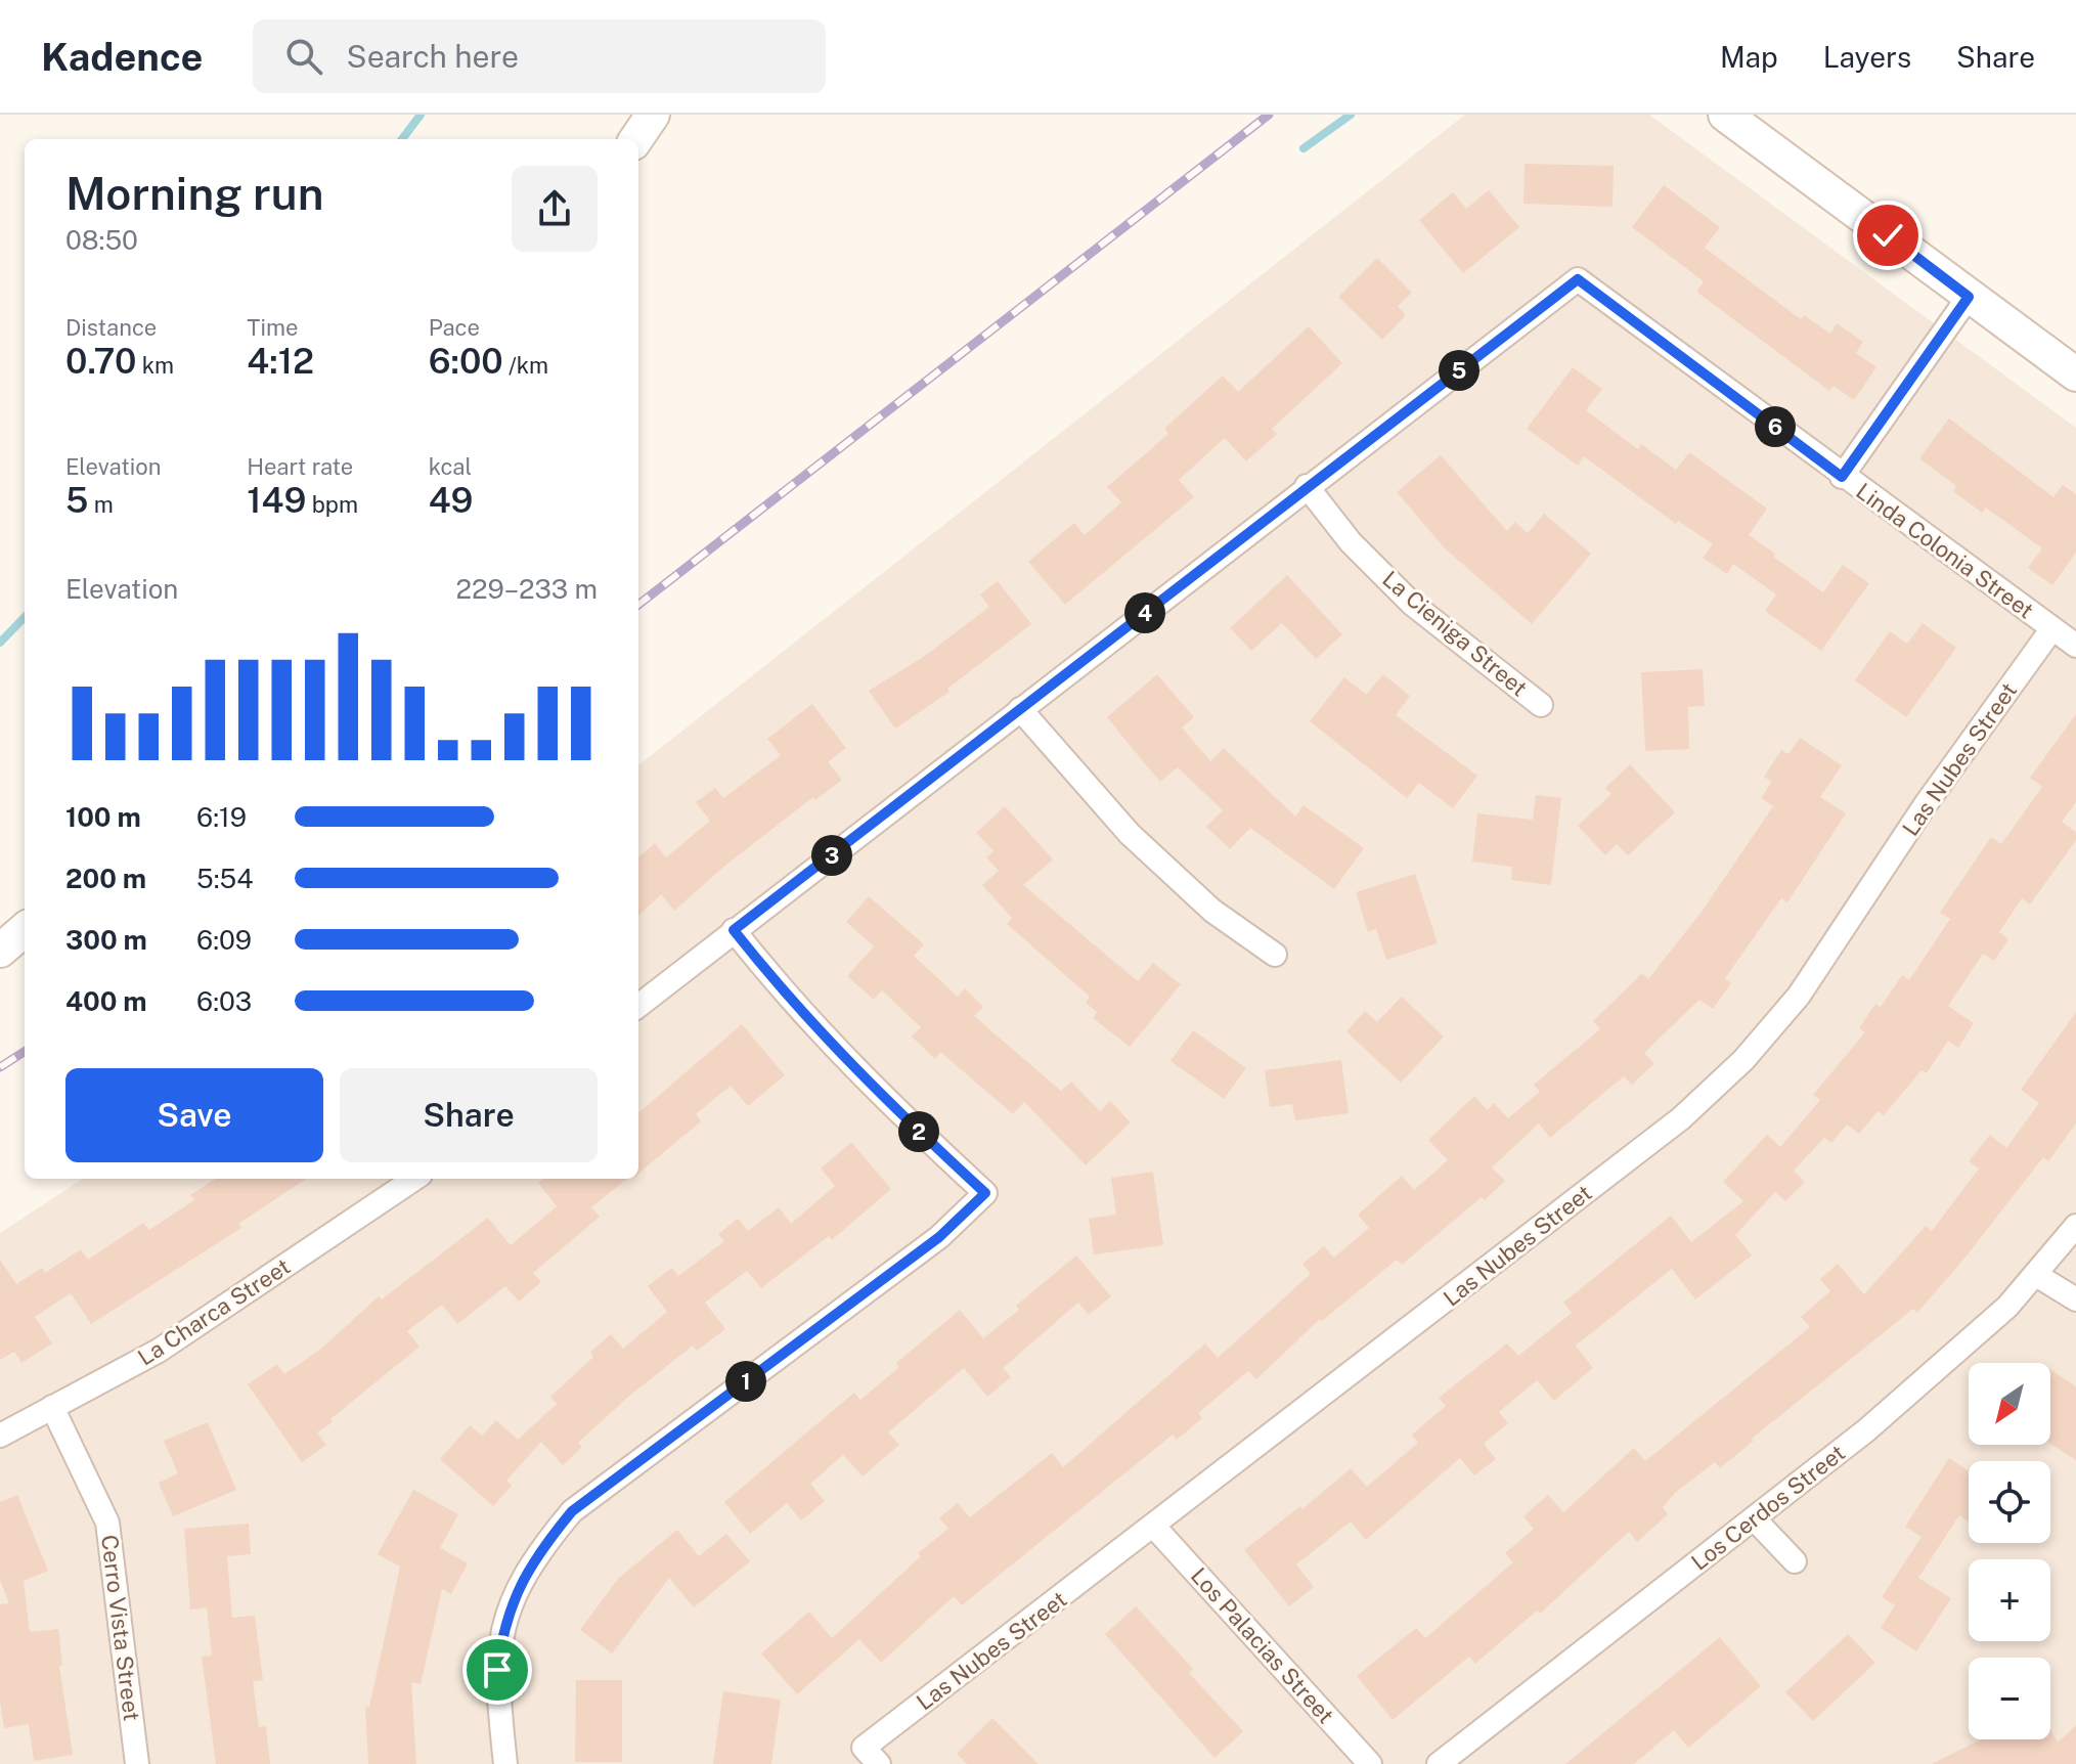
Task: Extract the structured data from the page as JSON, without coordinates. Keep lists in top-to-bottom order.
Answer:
{
  "streets": {
    "street": [
      "Linda Colonia Street",
      "La Cieniga Street",
      "Las Nubes Street",
      "La Charca Street",
      "Los Cerdos Street",
      "Cerro Vista Street",
      "Los Palacias Street"
    ]
  },
  "crossings": [
    ["Linda Colonia Street", "La Cieniga Street"],
    ["Linda Colonia Street", "Las Nubes Street"],
    ["Las Nubes Street", "Los Palacias Street"],
    ["La Charca Street", "Cerro Vista Street"]
  ],
  "north": "bottom left",
  "page": {
    "header": "Kadence",
    "search": "Search here",
    "nav": ["Map", "Layers", "Share"],
    "heading": ["Morning run", "08:50"],
    "stats": [
      ["Distance", "0.70 km"],
      ["Time", "4:12"],
      ["Pace", "6:00 /km"],
      ["Elevation", "5 m"],
      ["Heart rate", "149 bpm"],
      ["kcal", "49"]
    ],
    "pins": [
      "5",
      "6",
      "4",
      "3",
      "2",
      "1"
    ],
    "chart": ["Elevation", "229–233 m"],
    "list": [
      {
        "name": "100 m",
        "note": "6:19"
      },
      {
        "name": "200 m",
        "note": "5:54"
      },
      {
        "name": "300 m",
        "note": "6:09"
      },
      {
        "name": "400 m",
        "note": "6:03"
      }
    ],
    "buttons": ["Save", "Share"],
    "map_buttons": ["+", "−"]
  }
}
